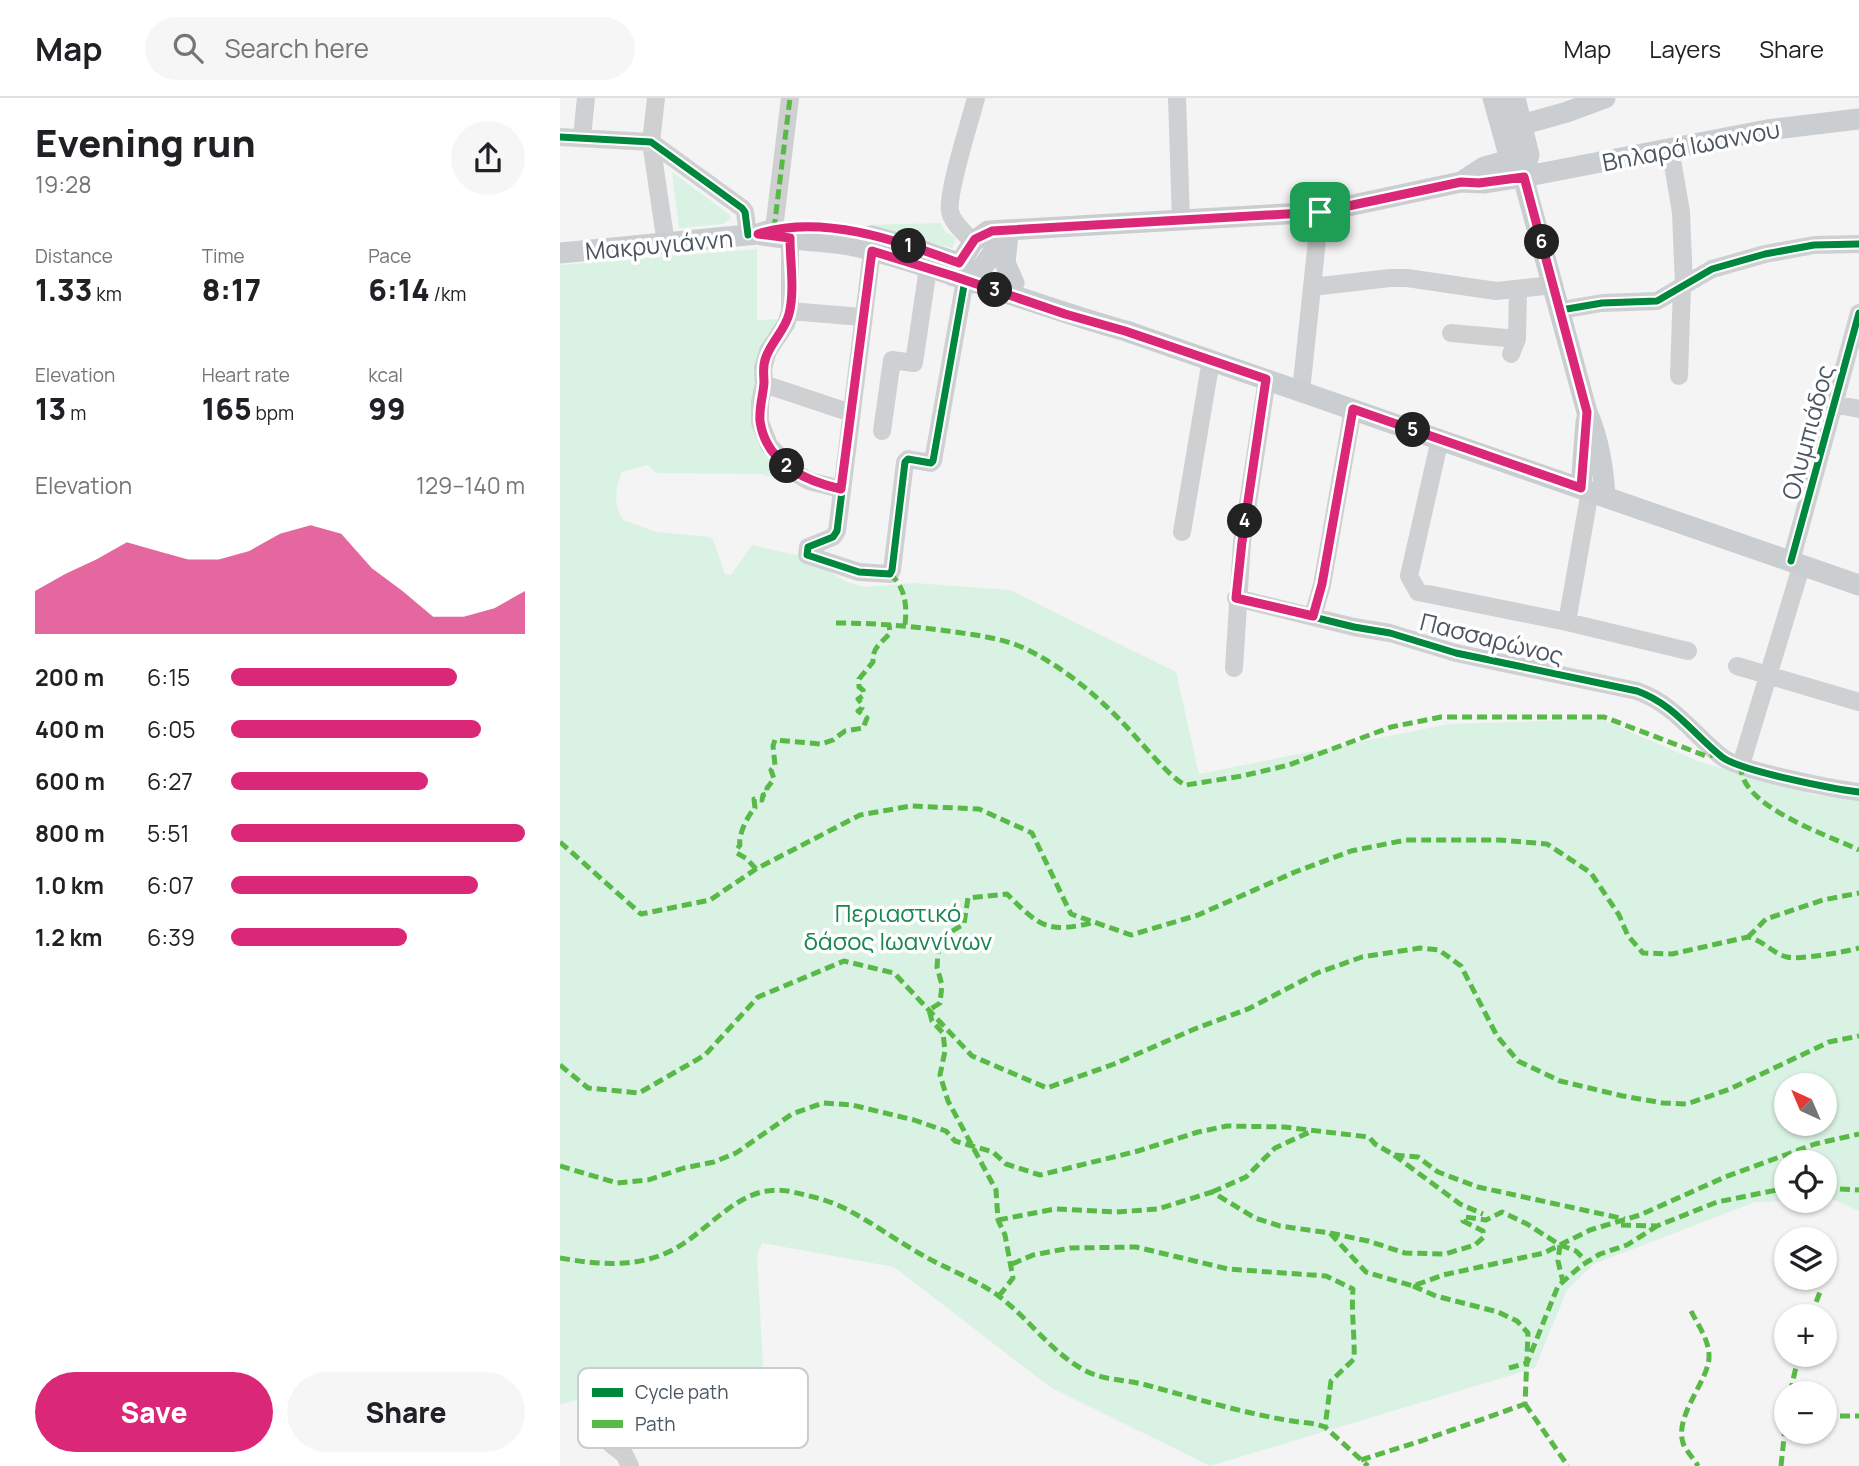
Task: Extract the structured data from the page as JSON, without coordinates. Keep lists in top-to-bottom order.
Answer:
{
  "streets": {
    "main road": ["Βηλαρά Ιωαννου", "Μακρυγιάννη"],
    "street": ["Ολυμπιάδος", "Πασσαρώνος"]
  },
  "crossings": [
    ["Μακρυγιάννη", "Ολυμπιάδος"],
    ["Ολυμπιάδος", "Πασσαρώνος"]
  ],
  "parks": ["Περιαστικό δάσος Ιωαννίνων"],
  "legend": ["Cycle path", "Path"],
  "north": "top left",
  "page": {
    "header": "Map",
    "search": "Search here",
    "nav": ["Map", "Layers", "Share"],
    "heading": ["Evening run", "19:28"],
    "stats": [
      ["Distance", "1.33 km"],
      ["Time", "8:17"],
      ["Pace", "6:14 /km"],
      ["Elevation", "13 m"],
      ["Heart rate", "165 bpm"],
      ["kcal", "99"]
    ],
    "pins": [
      "6",
      "1",
      "3",
      "5",
      "2",
      "4"
    ],
    "chart": ["Elevation", "129–140 m"],
    "list": [
      {
        "name": "200 m",
        "note": "6:15"
      },
      {
        "name": "400 m",
        "note": "6:05"
      },
      {
        "name": "600 m",
        "note": "6:27"
      },
      {
        "name": "800 m",
        "note": "5:51"
      },
      {
        "name": "1.0 km",
        "note": "6:07"
      },
      {
        "name": "1.2 km",
        "note": "6:39"
      }
    ],
    "map_buttons": ["+", "−"],
    "buttons": ["Save", "Share"]
  }
}
